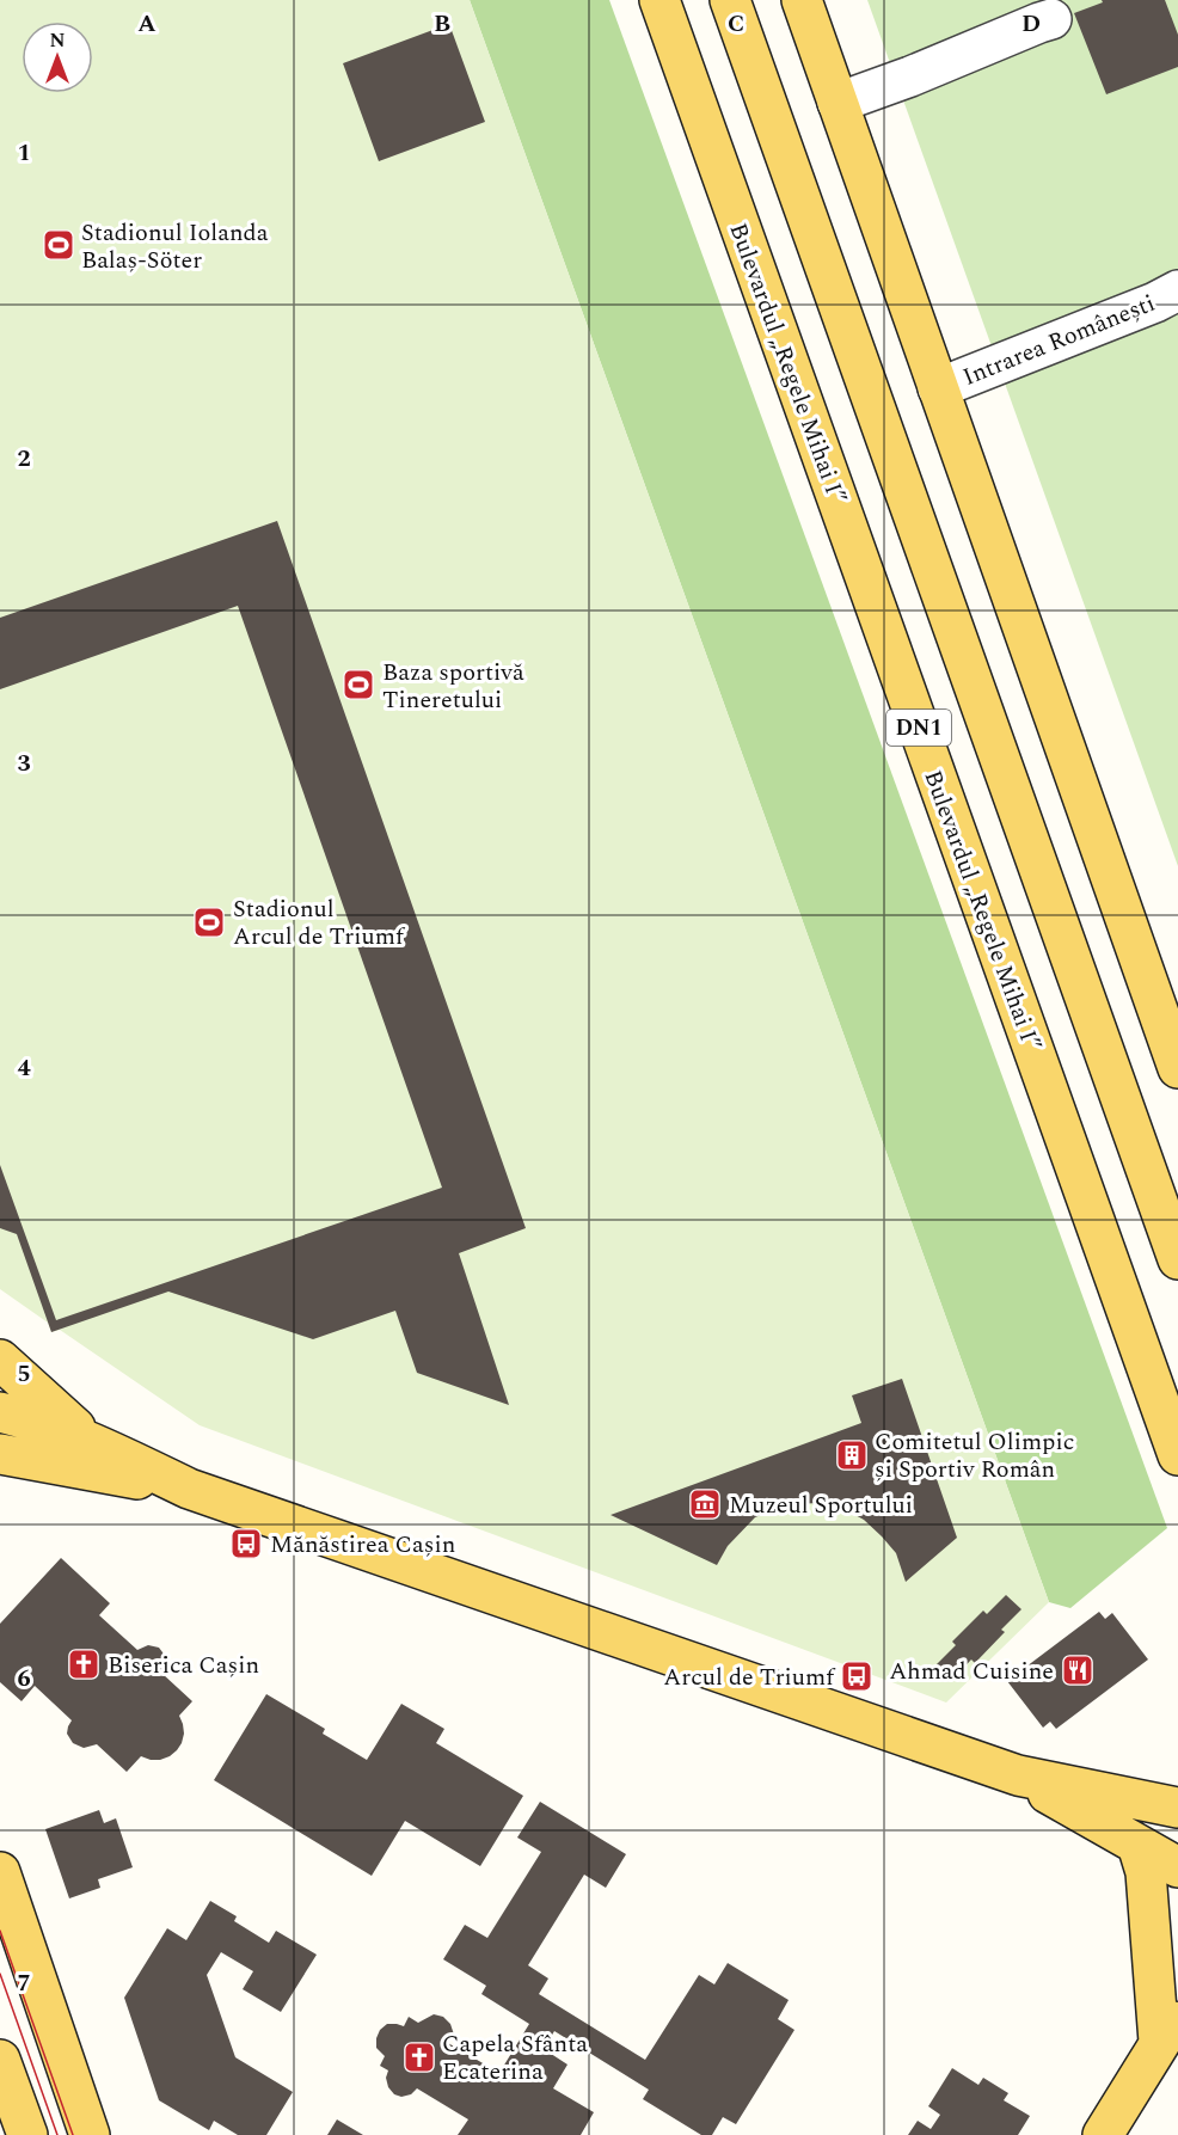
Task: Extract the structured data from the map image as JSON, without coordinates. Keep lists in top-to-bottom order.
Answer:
{
  "streets": {
    "main road": ["Bulevardul „Regele Mihai I”", "DN1"],
    "lane": ["Intrarea Românești"]
  },
  "places": {
    "sports": ["Stadionul Iolanda Balaș-Söter", "Baza sportivă Tineretului", "Stadionul Arcul de Triumf"],
    "building": ["Comitetul Olimpic și Sportiv Român"],
    "museum": ["Muzeul Sportului"],
    "bus stop": ["Mănăstirea Cașin", "Arcul de Triumf"],
    "church": ["Biserica Cașin", "Capela Sfânta Ecaterina"],
    "restaurant": ["Ahmad Cuisine"]
  },
  "north": "top",
  "grid": {
    "columns": [
      "A",
      "B",
      "C",
      "D"
    ],
    "rows": [
      "1",
      "2",
      "3",
      "4",
      "5",
      "6",
      "7"
    ]
  }
}
